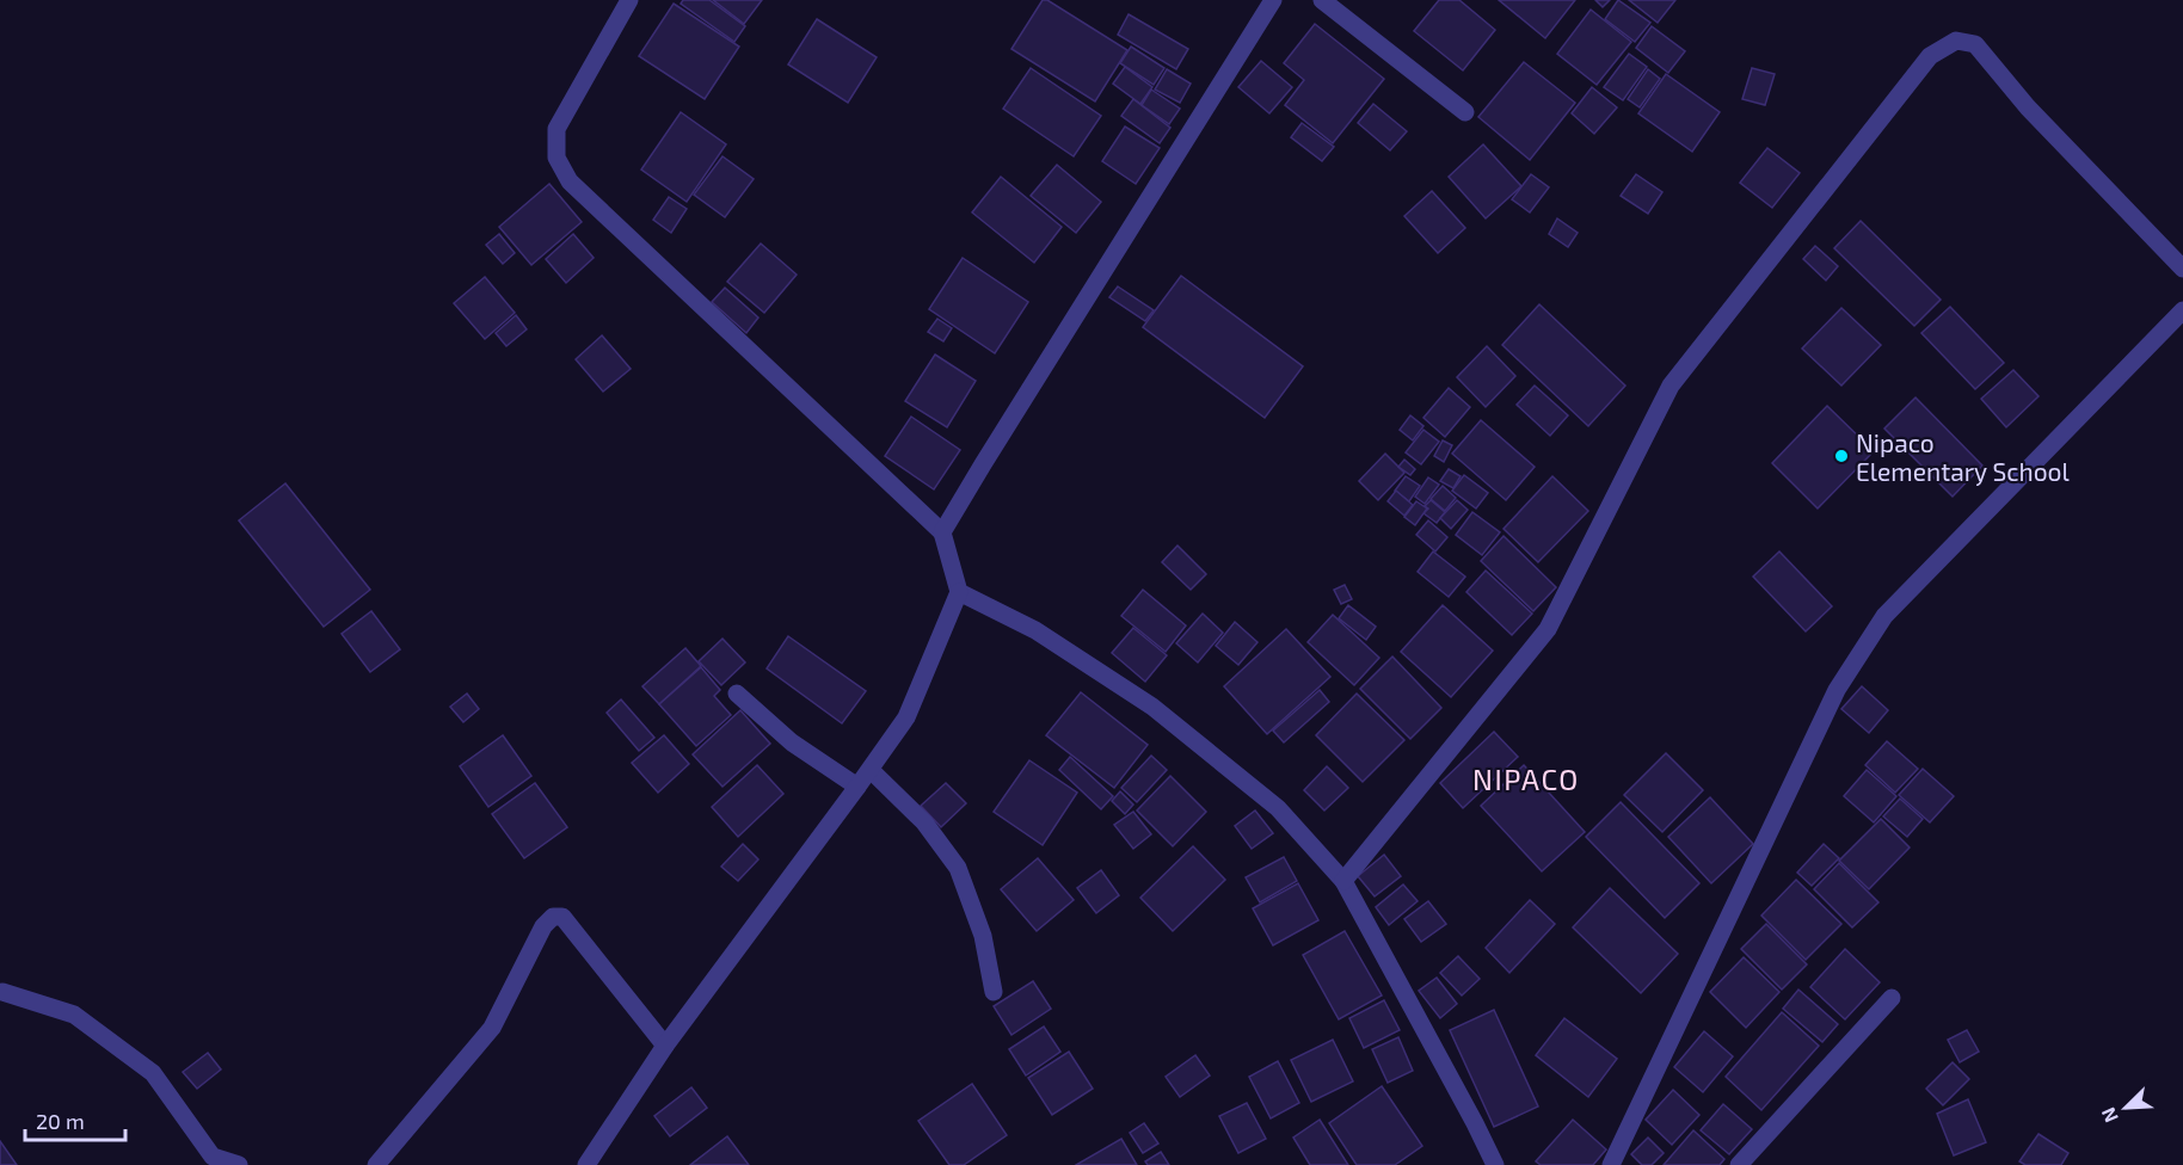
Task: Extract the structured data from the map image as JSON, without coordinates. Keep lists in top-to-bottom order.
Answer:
{
  "districts": ["NIPACO"],
  "places": ["Nipaco Elementary School"],
  "scale_bar": "20 m",
  "north": "bottom left"
}
